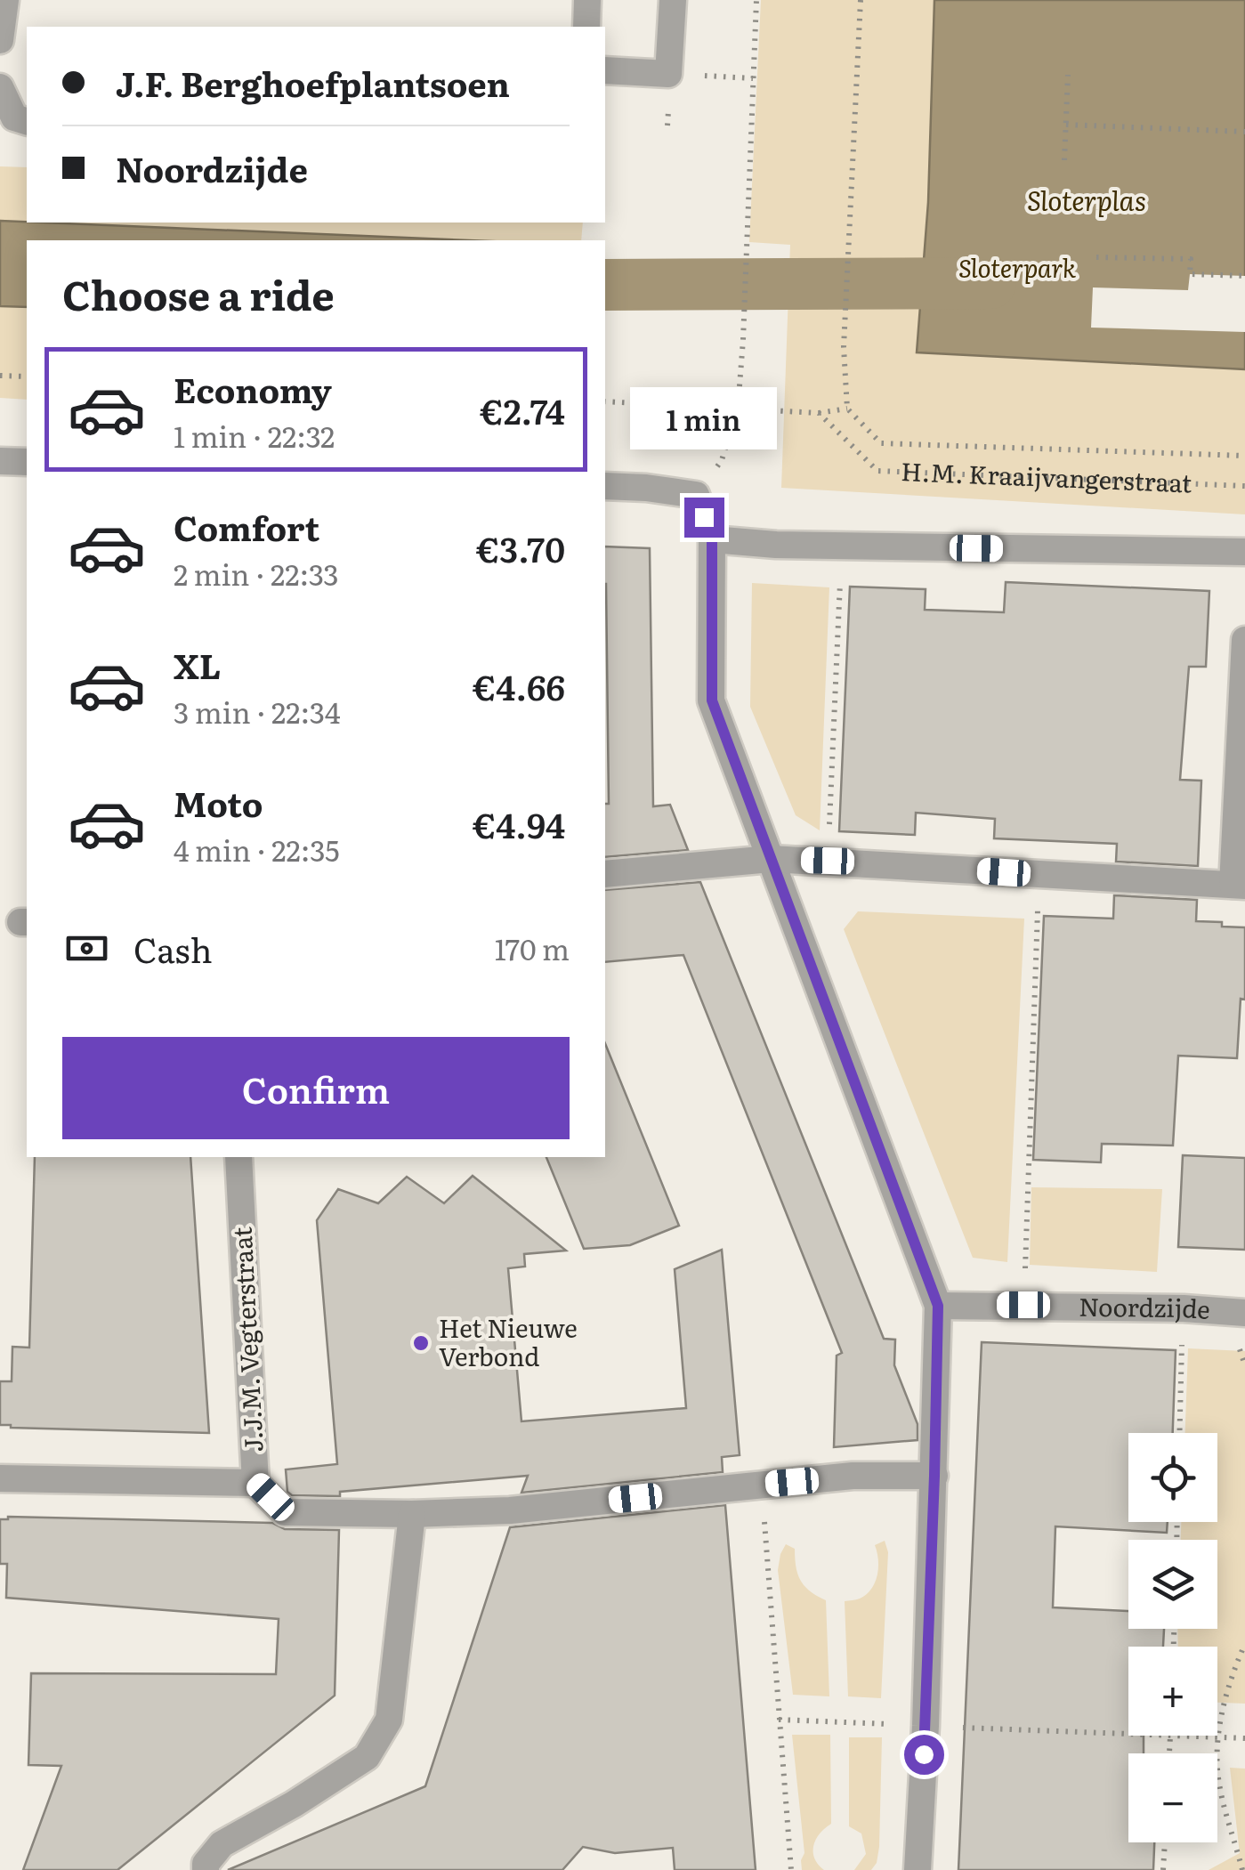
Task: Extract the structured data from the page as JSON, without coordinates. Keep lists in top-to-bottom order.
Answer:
{
  "streets": {
    "street": ["Noordzijde", "J.J.M. Vegterstraat"],
    "path": ["H.M. Kraaijvangerstraat"]
  },
  "water": ["Sloterplas"],
  "parks": ["Sloterpark"],
  "places": ["Het Nieuwe Verbond"],
  "page": {
    "banner": ["J.F. Berghoefplantsoen", "Noordzijde"],
    "heading": "Choose a ride",
    "list": [
      {
        "name": "Economy",
        "note": "1 min · 22:32",
        "value": "€2.74"
      },
      {
        "name": "Comfort",
        "note": "2 min · 22:33",
        "value": "€3.70"
      },
      {
        "name": "XL",
        "note": "3 min · 22:34",
        "value": "€4.66"
      },
      {
        "name": "Moto",
        "note": "4 min · 22:35",
        "value": "€4.94"
      }
    ],
    "bubble": "1 min",
    "pay": ["Cash", "170 m"],
    "buttons": "Confirm",
    "map_buttons": ["+", "−"]
  }
}
